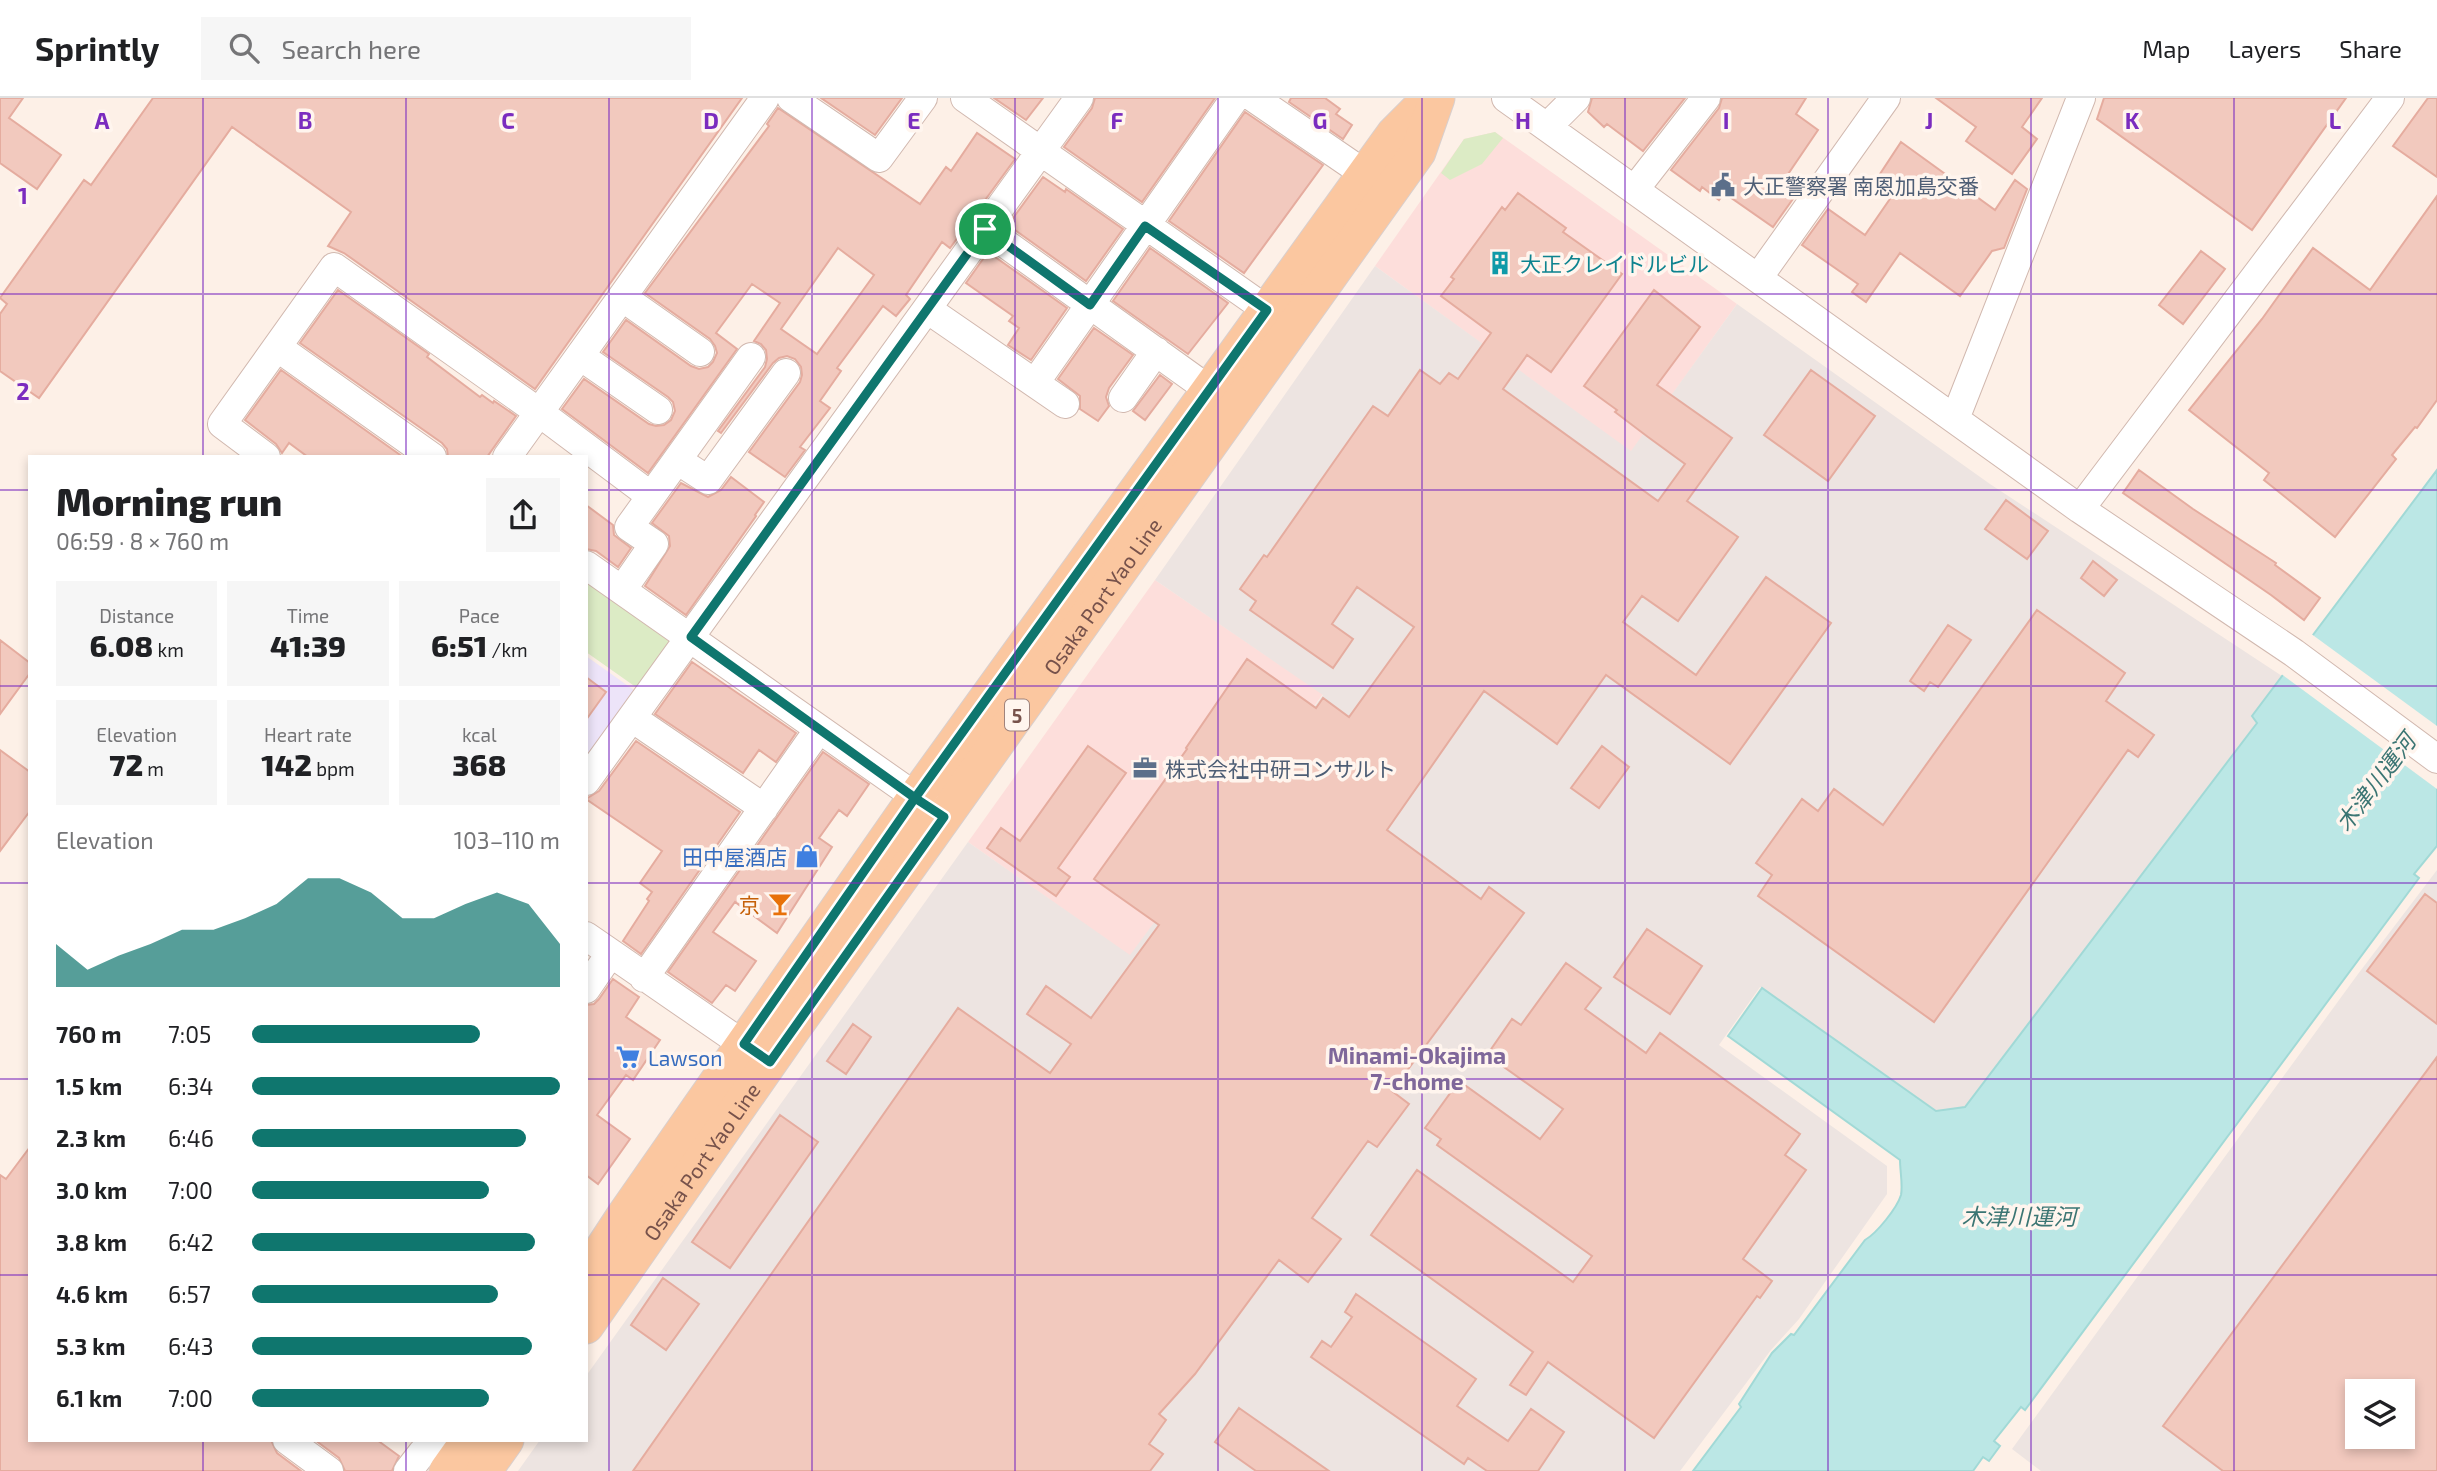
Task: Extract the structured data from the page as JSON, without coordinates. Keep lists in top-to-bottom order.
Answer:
{
  "streets": {
    "main road": ["Osaka Port Yao Line", "5"]
  },
  "districts": ["Minami-Okajima 7-chome"],
  "water": ["木津川運河"],
  "places": {
    "public building": ["大正警察署 南恩加島交番"],
    "building": ["大正クレイドルビル"],
    "office": ["株式会社中研コンサルト"],
    "shop": ["田中屋酒店"],
    "bar": ["京"],
    "supermarket": ["Lawson"]
  },
  "page": {
    "header": "Sprintly",
    "search": "Search here",
    "nav": ["Map", "Layers", "Share"],
    "heading": ["Morning run", "06:59 · 8 × 760 m"],
    "stats": [
      ["Distance", "6.08 km"],
      ["Time", "41:39"],
      ["Pace", "6:51 /km"],
      ["Elevation", "72 m"],
      ["Heart rate", "142 bpm"],
      ["kcal", "368"]
    ],
    "chart": ["Elevation", "103–110 m"],
    "list": [
      {
        "name": "760 m",
        "note": "7:05"
      },
      {
        "name": "1.5 km",
        "note": "6:34"
      },
      {
        "name": "2.3 km",
        "note": "6:46"
      },
      {
        "name": "3.0 km",
        "note": "7:00"
      },
      {
        "name": "3.8 km",
        "note": "6:42"
      },
      {
        "name": "4.6 km",
        "note": "6:57"
      },
      {
        "name": "5.3 km",
        "note": "6:43"
      },
      {
        "name": "6.1 km",
        "note": "7:00"
      }
    ]
  },
  "grid": {
    "columns": [
      "A",
      "B",
      "C",
      "D",
      "E",
      "F",
      "G",
      "H",
      "I",
      "J",
      "K",
      "L"
    ],
    "rows": ["1", "2"]
  }
}
